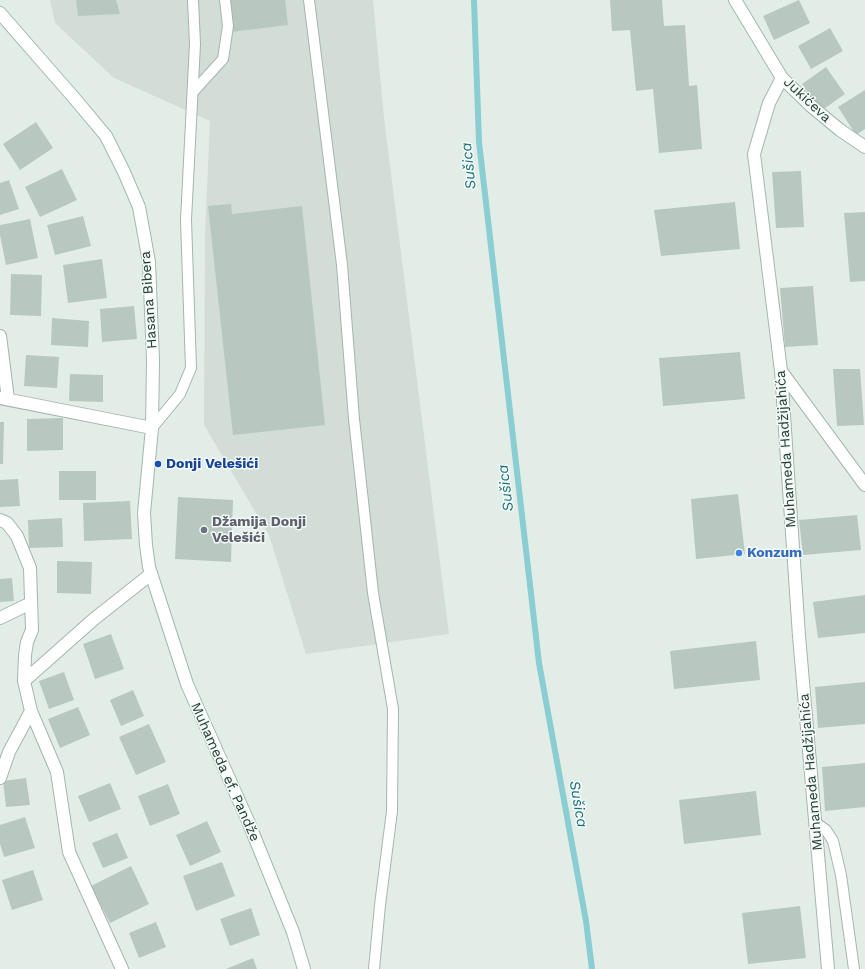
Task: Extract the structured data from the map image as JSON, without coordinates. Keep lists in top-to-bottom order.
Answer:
{
  "streets": {
    "street": [
      "Jukićeva",
      "Hasana Bibera",
      "Muhameda Hadžijahića",
      "Muhameda ef. Pandže"
    ]
  },
  "crossings": [
    ["Jukićeva", "Muhameda Hadžijahića"],
    ["Hasana Bibera", "Muhameda ef. Pandže"]
  ],
  "water": ["Sušica"],
  "places": ["Donji Velešići", "Džamija Donji Velešići", "Konzum"]
}
